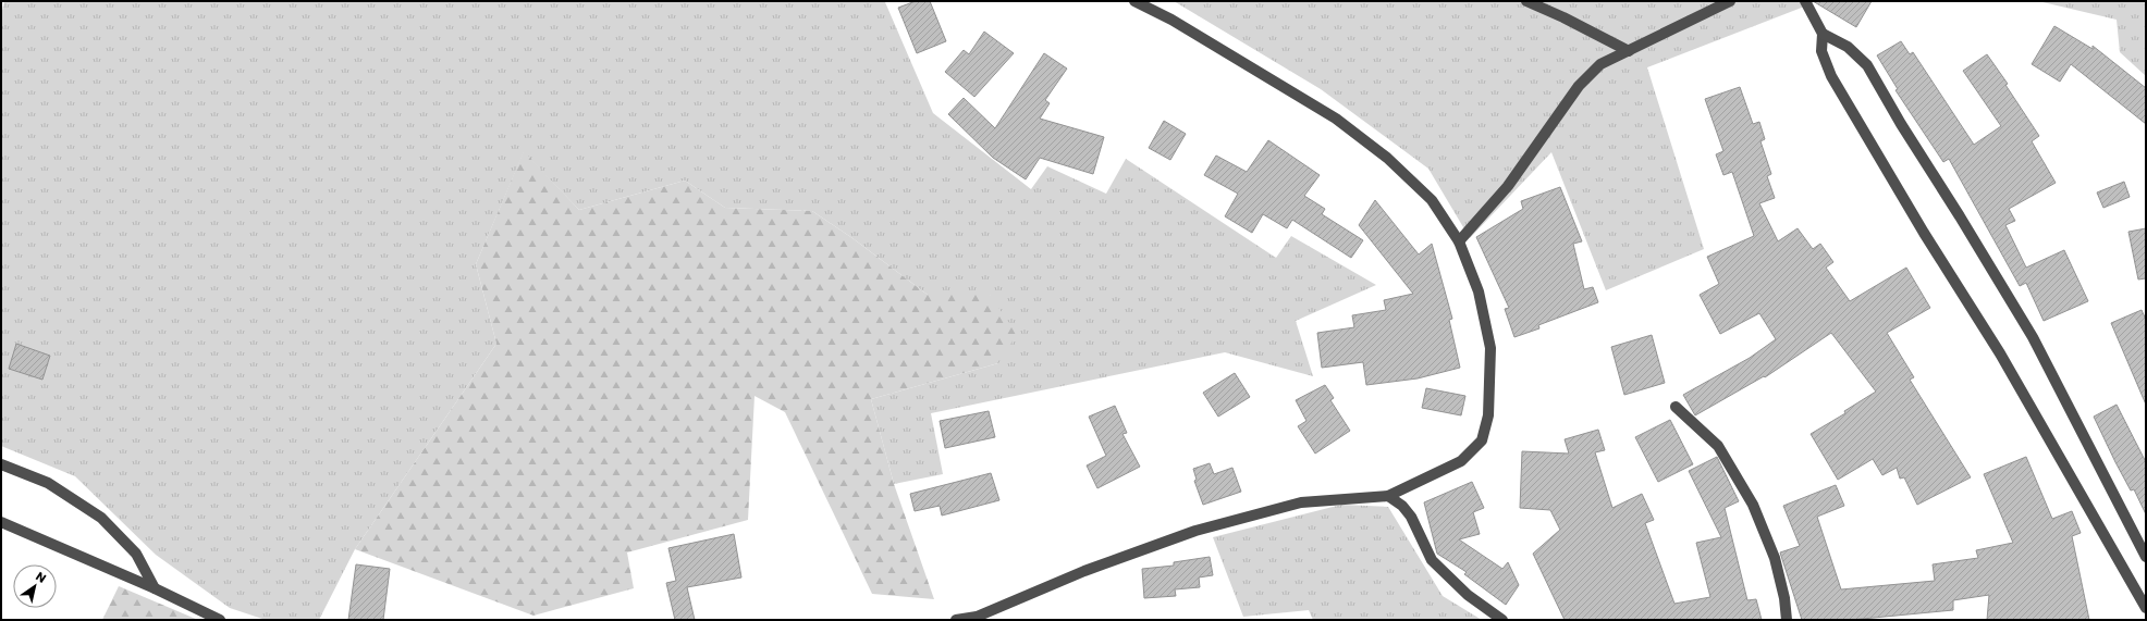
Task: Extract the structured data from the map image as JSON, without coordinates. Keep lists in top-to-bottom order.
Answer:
{
  "north": "top right"
}
